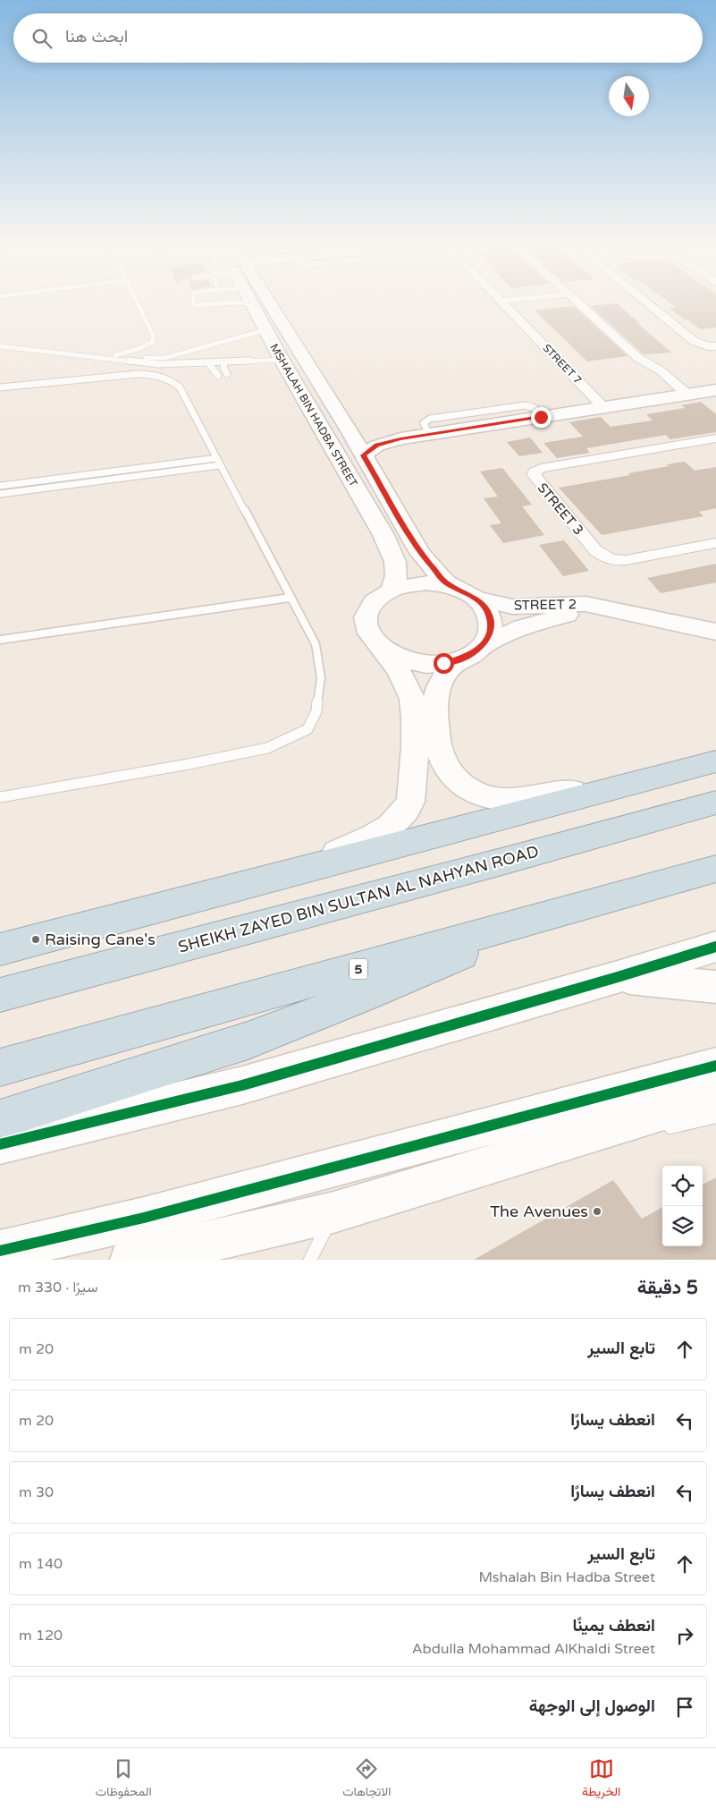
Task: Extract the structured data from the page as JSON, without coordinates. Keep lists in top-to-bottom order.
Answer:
{
  "streets": {
    "highway": ["SHEIKH ZAYED BIN SULTAN AL NAHYAN ROAD", "5"],
    "street": [
      "STREET 7",
      "MSHALAH BIN HADBA STREET",
      "STREET 3",
      "STREET 2"
    ]
  },
  "crossings": [
    ["MSHALAH BIN HADBA STREET", "STREET 2"]
  ],
  "places": ["Raising Cane's", "The Avenues"],
  "north": "bottom",
  "page": {
    "search": "ابحث هنا",
    "heading": ["5 دقيقة", "سيرًا · 330 m"],
    "list": [
      ["تابع السير", "20 m"],
      ["انعطف يسارًا", "20 m"],
      ["انعطف يسارًا", "30 m"],
      ["تابع السير", "Mshalah Bin Hadba Street", "140 m"],
      ["انعطف يمينًا", "Abdulla Mohammad AlKhaldi Street", "120 m"],
      "الوصول إلى الوجهة"
    ],
    "nav": ["الخريطة", "الاتجاهات", "المحفوظات"]
  }
}
